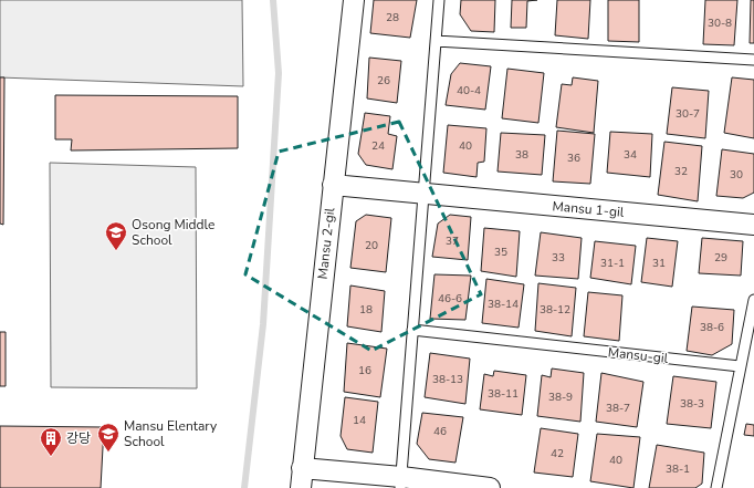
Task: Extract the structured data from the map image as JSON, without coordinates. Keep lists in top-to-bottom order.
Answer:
{
  "streets": {
    "street": ["Mansu 1-gil", "Mansu 2-gil"],
    "lane": ["Mansu-gil"]
  },
  "crossings": [
    ["Mansu 1-gil", "Mansu 2-gil"]
  ],
  "places": {
    "school or university": ["Osong Middle School", "Mansu Elentary School"],
    "building": ["강당"]
  },
  "house_numbers": [
    "28",
    "30-8",
    "26",
    "40-4",
    "30-7",
    "24",
    "40",
    "38",
    "34",
    "36",
    "32",
    "30",
    "37",
    "20",
    "35",
    "33",
    "29",
    "31-1",
    "31",
    "46-6",
    "38-14",
    "18",
    "38-12",
    "38-6",
    "16",
    "38-13",
    "38-11",
    "38-9",
    "38-3",
    "38-7",
    "14",
    "46",
    "42",
    "40",
    "38-1"
  ]
}
